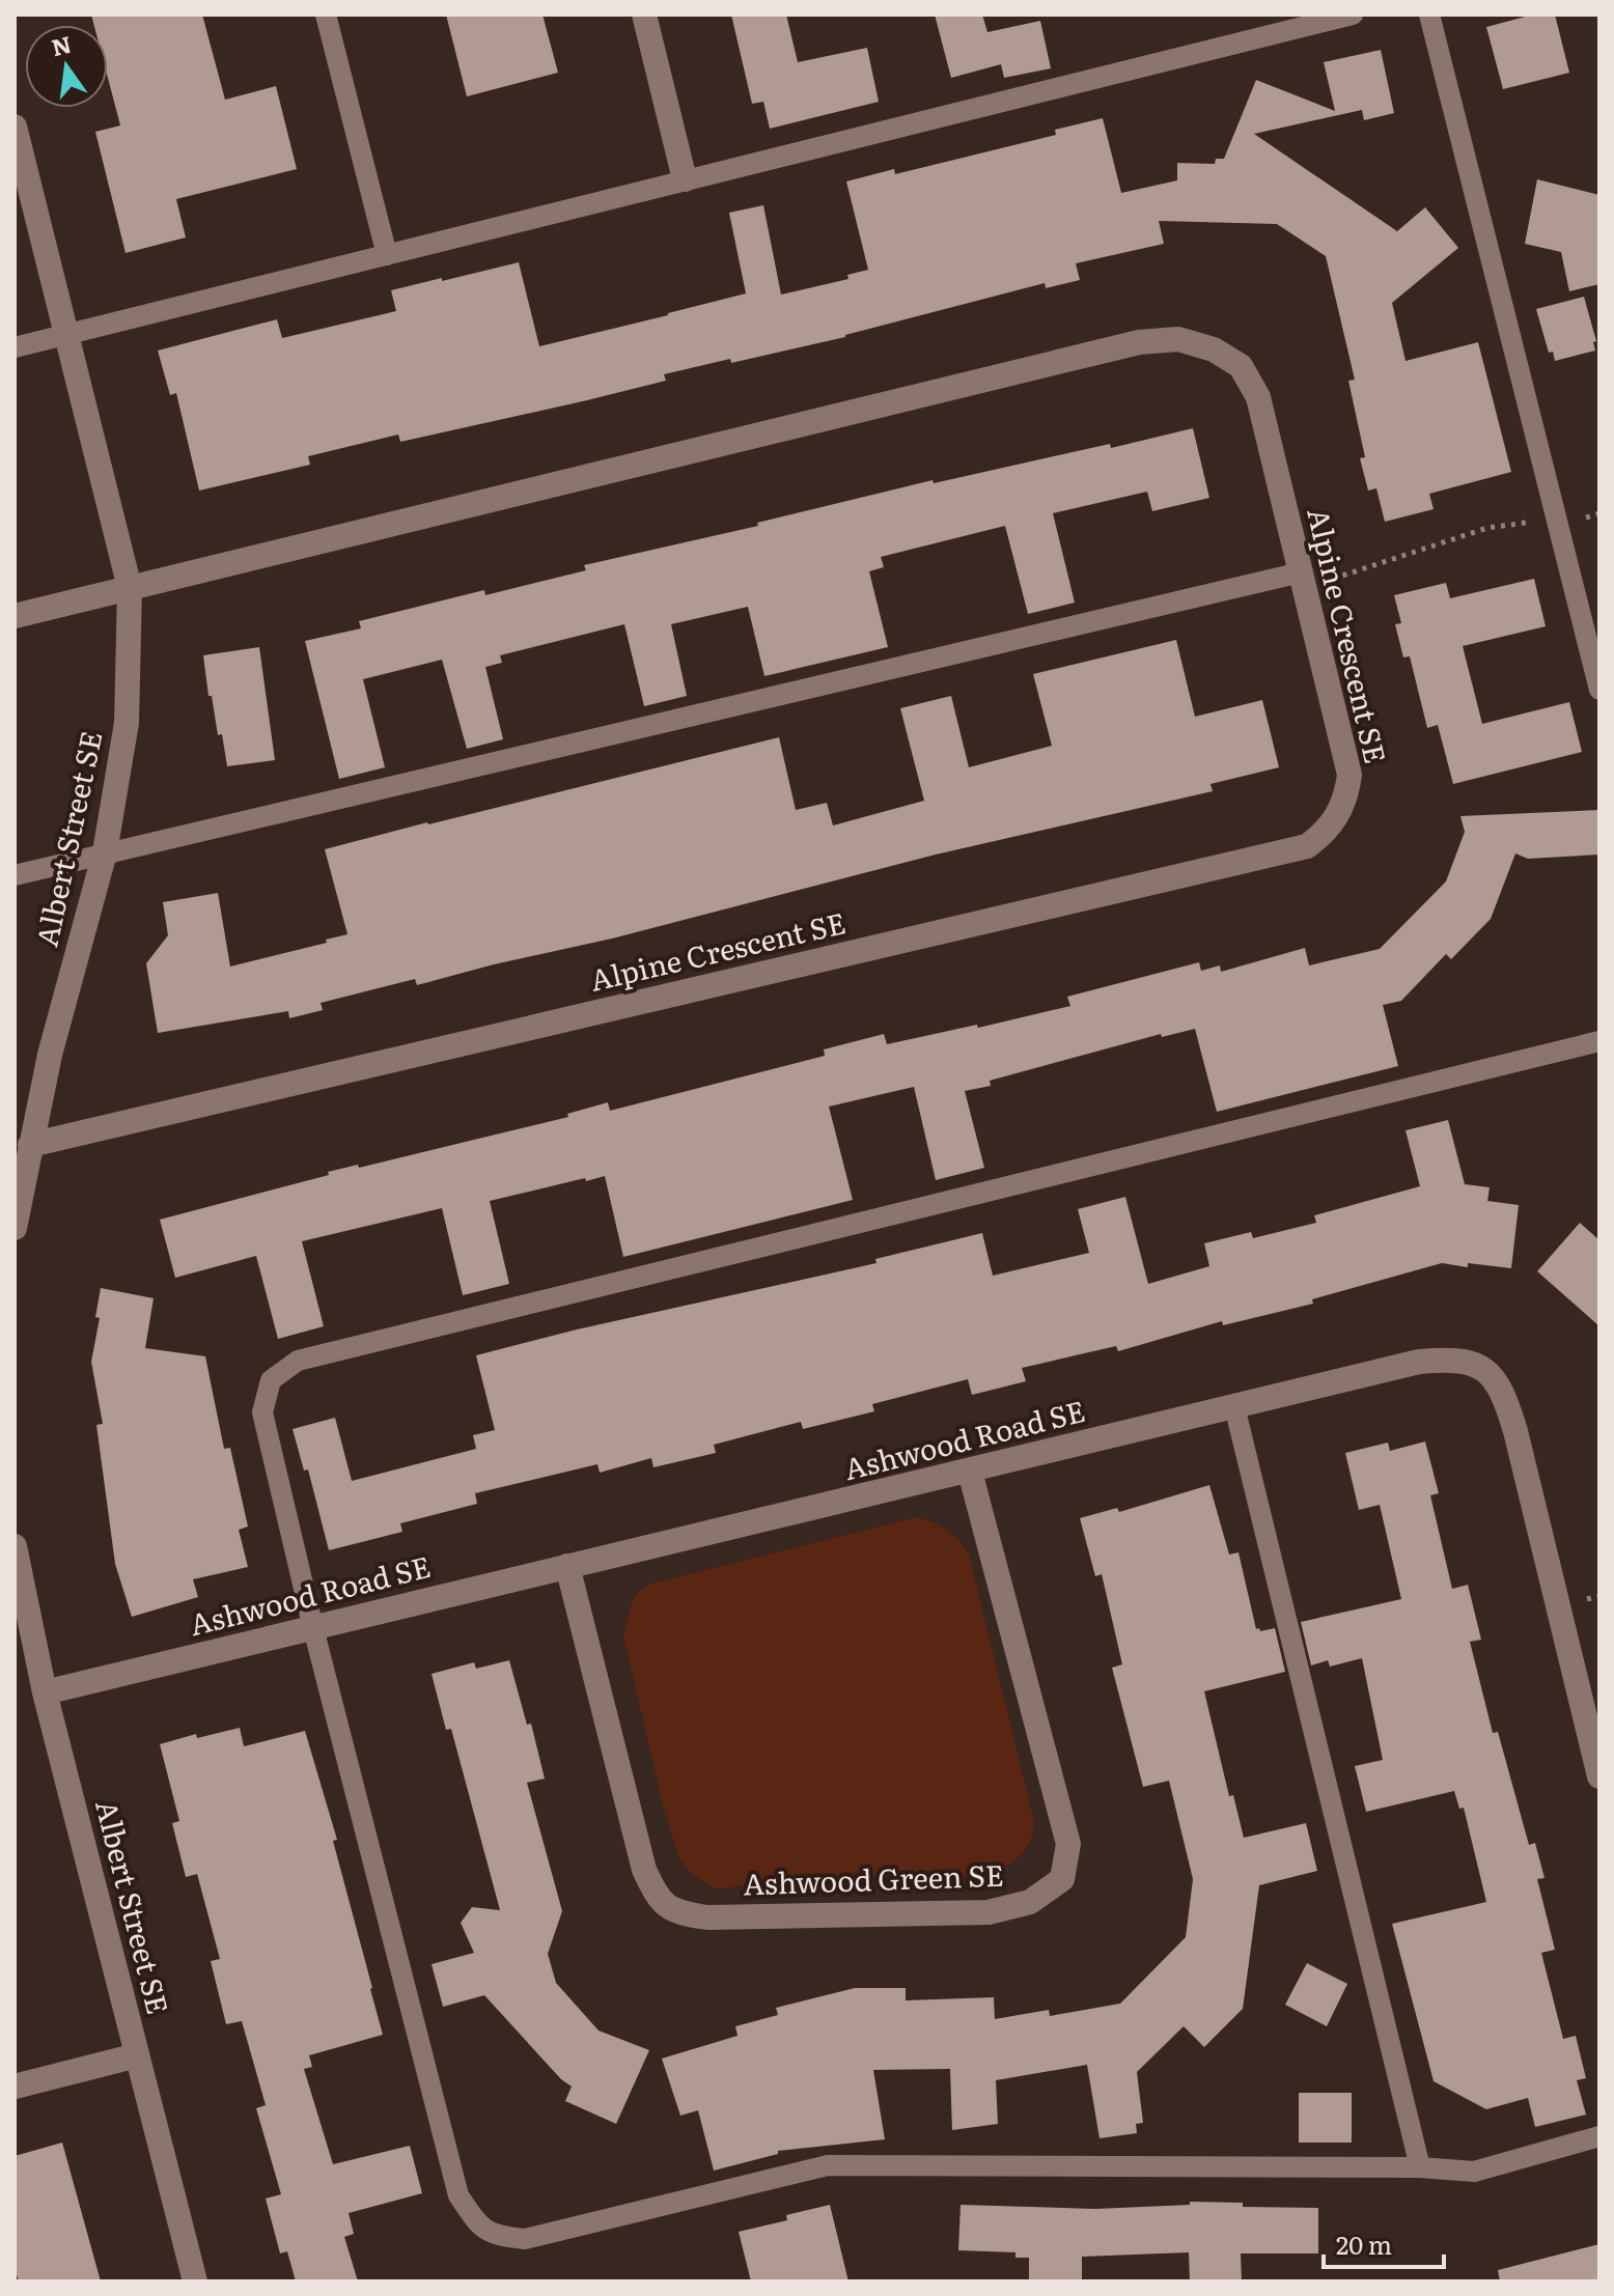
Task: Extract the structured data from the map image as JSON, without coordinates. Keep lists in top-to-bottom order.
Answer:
{
  "streets": {
    "street": [
      "Alpine Crescent SE",
      "Albert Street SE",
      "Ashwood Road SE",
      "Ashwood Green SE"
    ]
  },
  "crossings": [
    ["Alpine Crescent SE", "Albert Street SE"],
    ["Albert Street SE", "Ashwood Road SE"],
    ["Ashwood Road SE", "Ashwood Green SE"]
  ],
  "scale_bar": "20 m",
  "north": "top"
}
